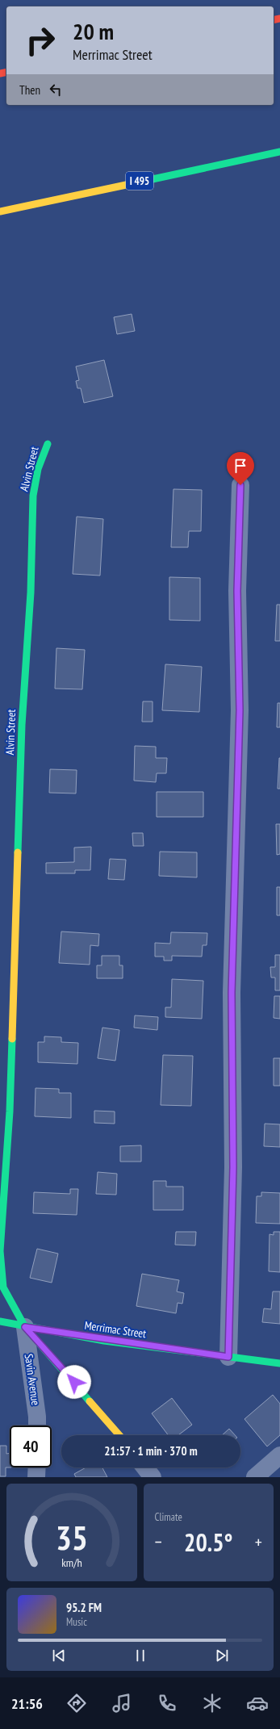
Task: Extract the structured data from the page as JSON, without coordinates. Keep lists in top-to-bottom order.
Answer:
{
  "streets": {
    "main road": ["I 495", "Alvin Street", "Merrimac Street"],
    "street": ["Savin Avenue"]
  },
  "crossings": [
    ["Alvin Street", "Merrimac Street"],
    ["Alvin Street", "Savin Avenue"],
    ["Merrimac Street", "Savin Avenue"]
  ],
  "page": {
    "turn": ["20 m", "Merrimac Street"],
    "then": "Then",
    "limit": "40",
    "trip": "21:57 · 1 min · 370 m",
    "tile": "Climate",
    "heat": ["−", "20.5°", "+"],
    "song": ["95.2 FM", "Music"],
    "tabs": "21:56",
    "gauge": ["35", "km/h"]
  }
}
